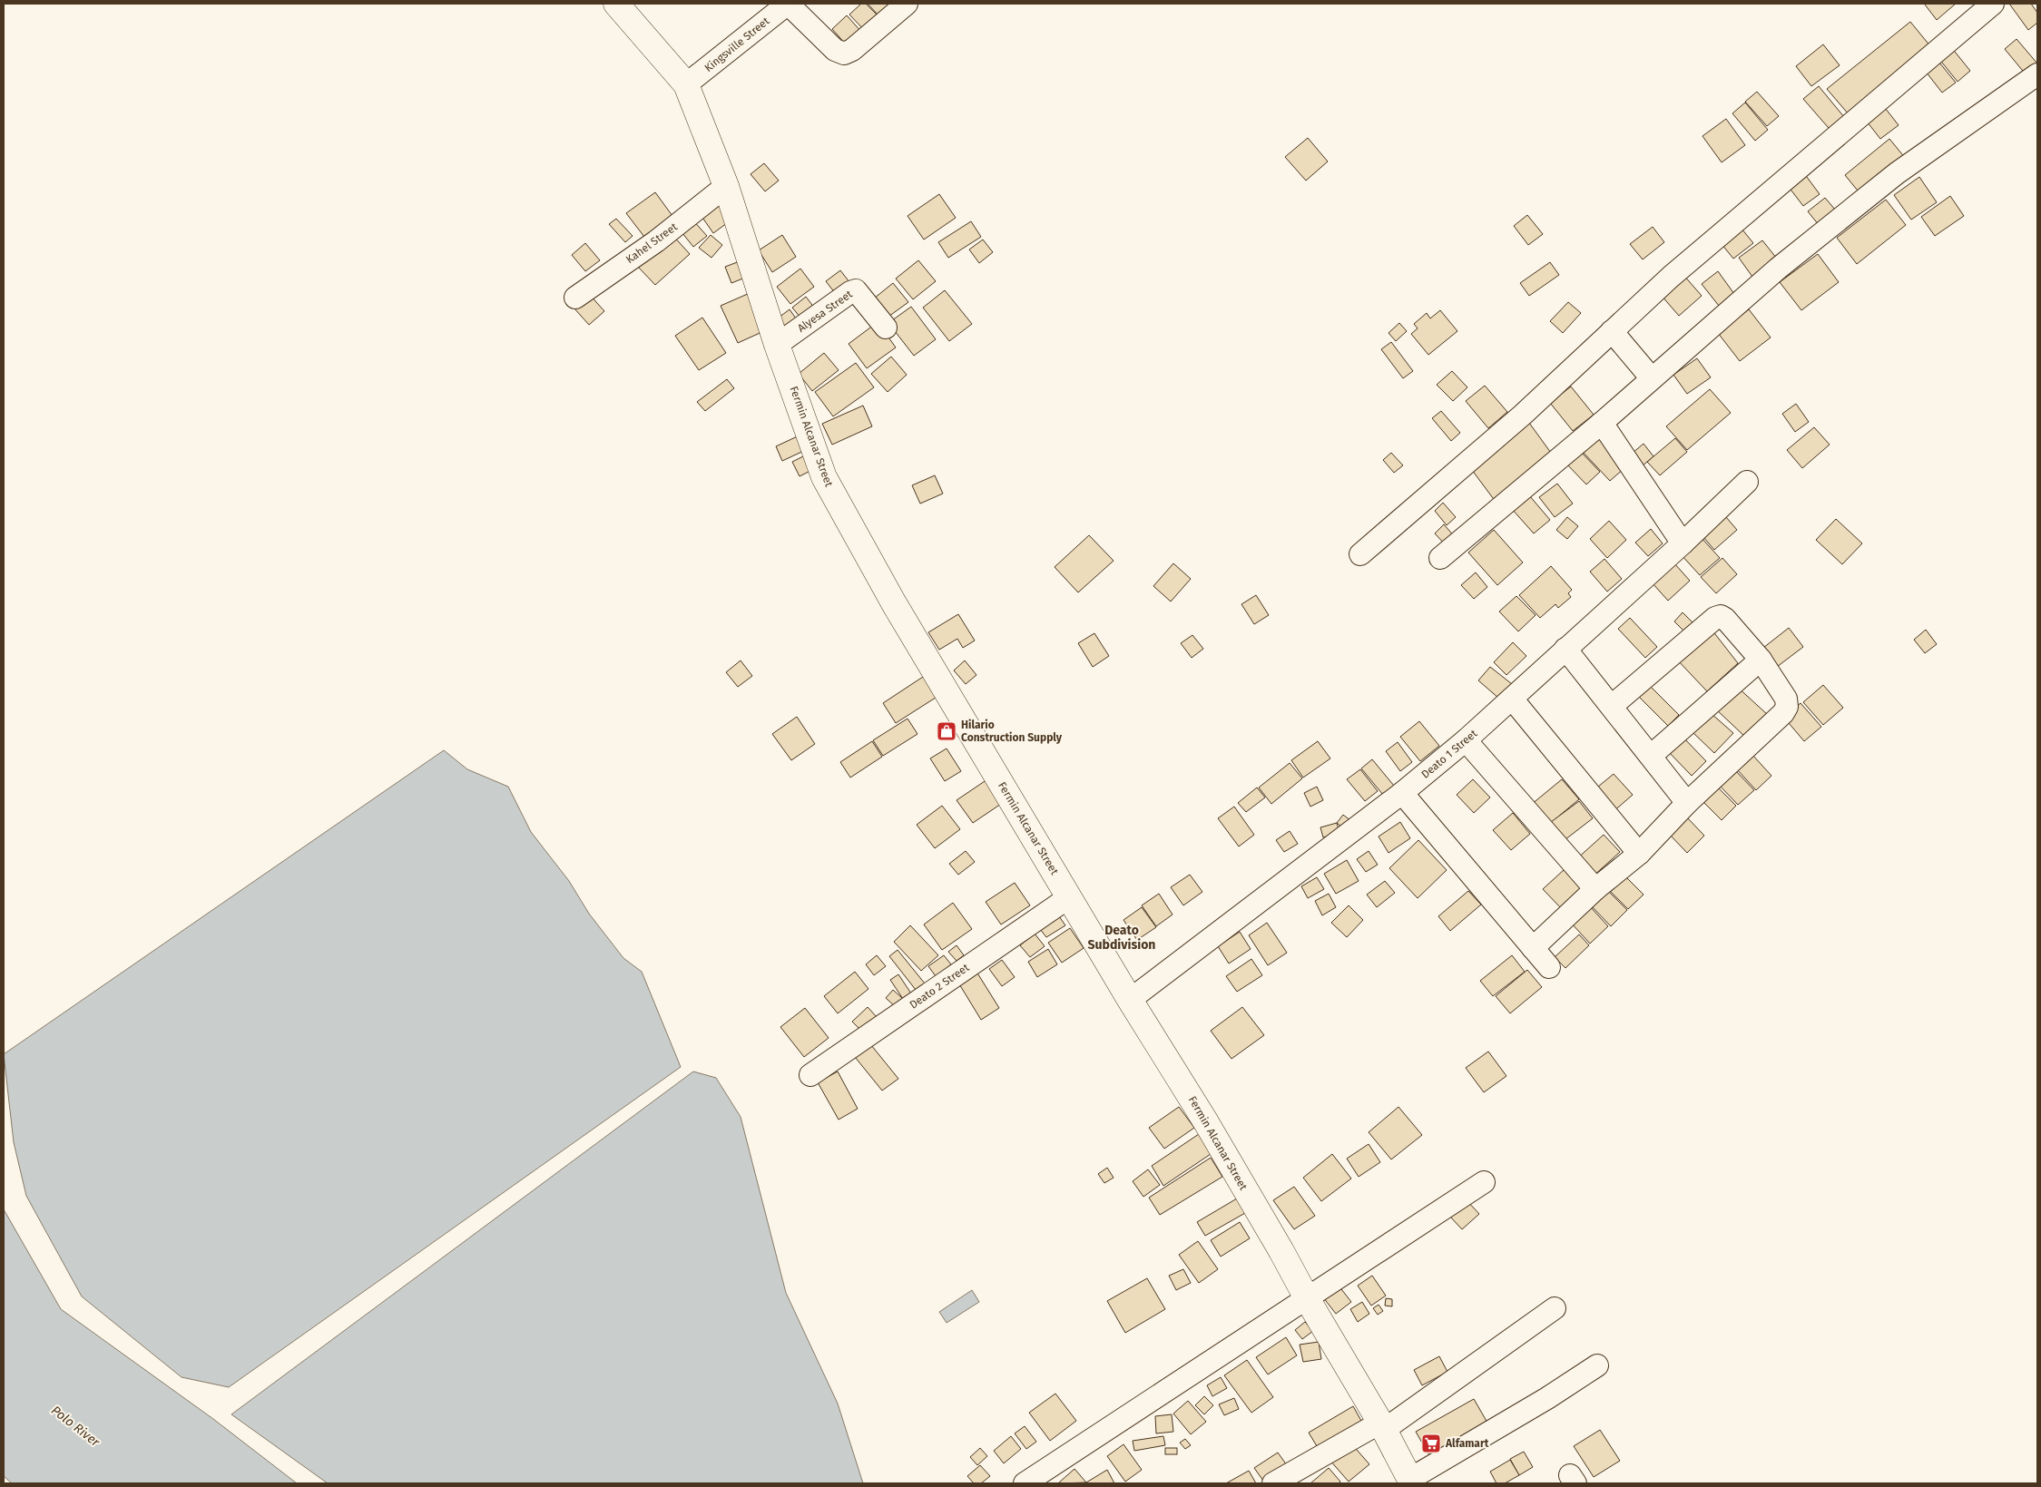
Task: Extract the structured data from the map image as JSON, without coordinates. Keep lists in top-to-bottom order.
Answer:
{
  "streets": {
    "main road": ["Fermin Alcanar Street"],
    "street": [
      "Kingsville Street",
      "Kahel Street",
      "Alyesa Street",
      "Deato 1 Street",
      "Deato 2 Street"
    ]
  },
  "crossings": [
    ["Kingsville Street", "Fermin Alcanar Street"],
    ["Kahel Street", "Fermin Alcanar Street"],
    ["Alyesa Street", "Fermin Alcanar Street"],
    ["Fermin Alcanar Street", "Deato 1 Street"],
    ["Fermin Alcanar Street", "Deato 2 Street"]
  ],
  "districts": ["Deato Subdivision"],
  "water": ["Polo River"],
  "places": {
    "shop": ["Hilario Construction Supply"],
    "supermarket": ["Alfamart"]
  }
}
